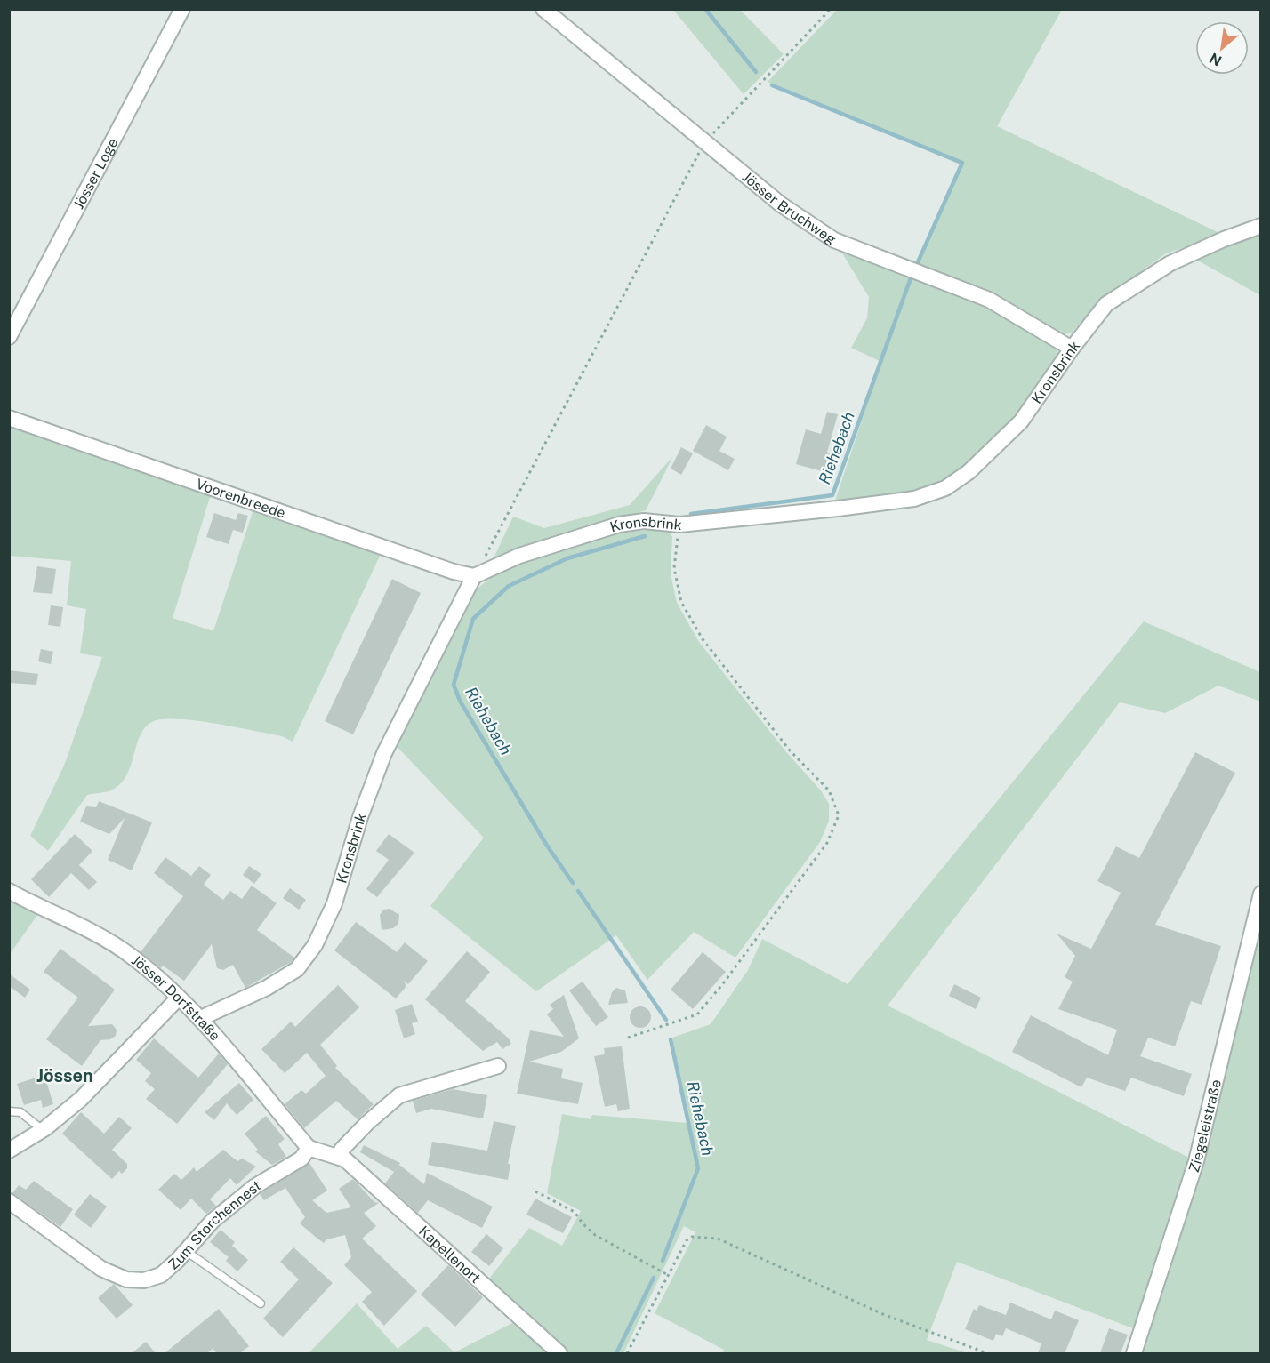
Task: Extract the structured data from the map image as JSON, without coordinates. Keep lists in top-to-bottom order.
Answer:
{
  "streets": {
    "street": [
      "Jösser Loge",
      "Jösser Bruchweg",
      "Kronsbrink",
      "Voorenbreede",
      "Jösser Dorfstraße",
      "Ziegeleistraße",
      "Zum Storchennest",
      "Kapellenort"
    ]
  },
  "crossings": [
    ["Jösser Bruchweg", "Kronsbrink"],
    ["Kronsbrink", "Voorenbreede"],
    ["Kronsbrink", "Jösser Dorfstraße"],
    ["Jösser Dorfstraße", "Zum Storchennest"],
    ["Jösser Dorfstraße", "Kapellenort"],
    ["Zum Storchennest", "Kapellenort"]
  ],
  "districts": ["Jössen"],
  "water": ["Riehebach"],
  "north": "bottom left"
}
